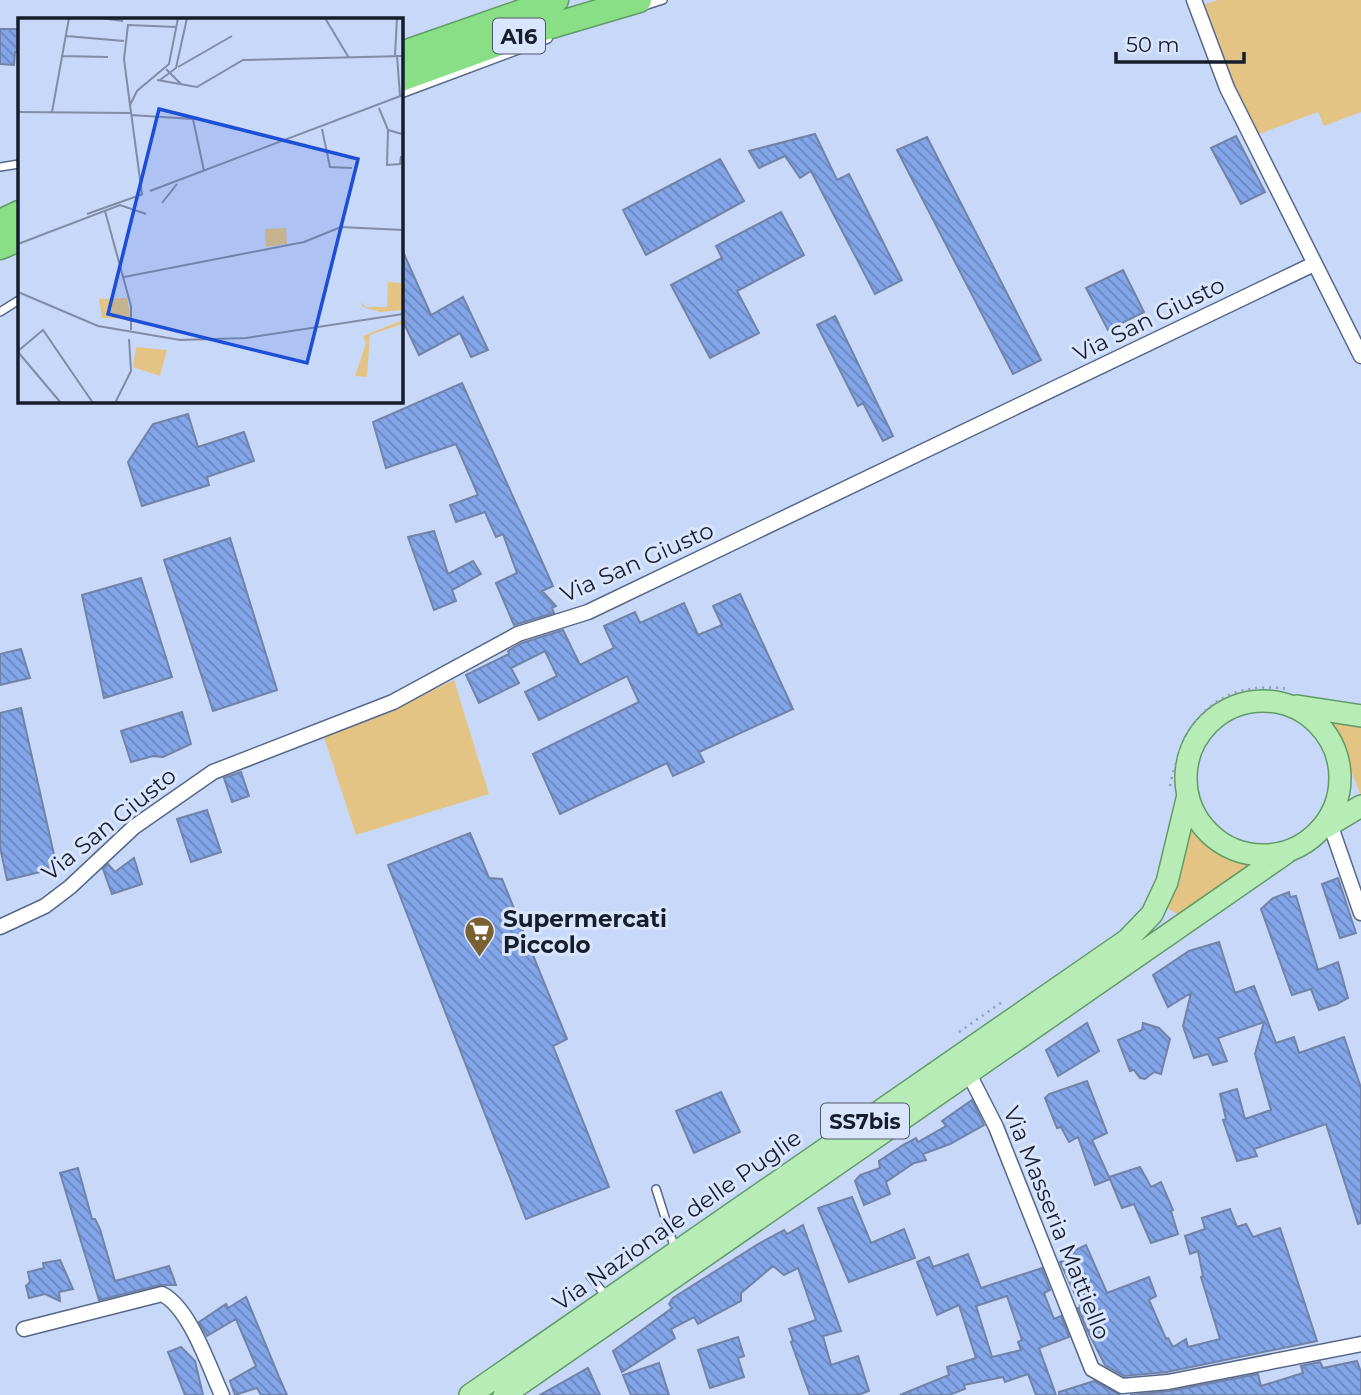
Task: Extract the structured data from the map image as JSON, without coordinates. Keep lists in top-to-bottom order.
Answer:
{
  "streets": {
    "highway": ["A16"],
    "main road": ["SS7bis", "Via Nazionale delle Puglie"],
    "street": ["Via San Giusto", "Via Masseria Mattiello"]
  },
  "crossings": [
    ["Via Nazionale delle Puglie", "Via Masseria Mattiello"]
  ],
  "places": {
    "supermarket": ["Supermercati Piccolo"]
  },
  "scale_bar": "50 m"
}
